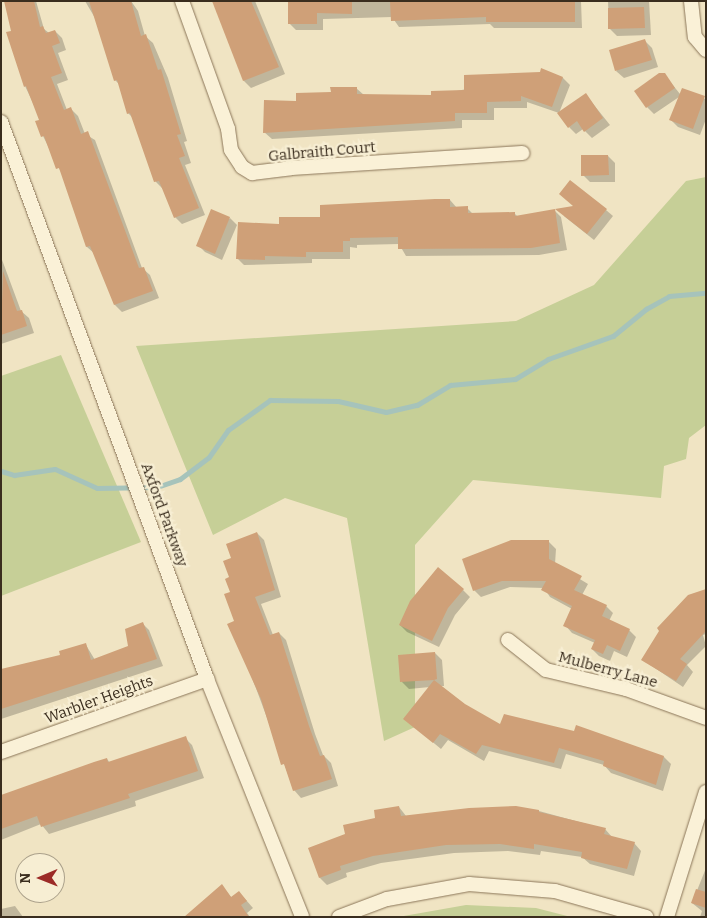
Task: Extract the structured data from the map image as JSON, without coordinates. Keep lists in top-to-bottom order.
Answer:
{
  "streets": {
    "street": [
      "Galbraith Court",
      "Axford Parkway",
      "Mulberry Lane",
      "Warbler Heights"
    ]
  },
  "crossings": [
    ["Axford Parkway", "Warbler Heights"]
  ],
  "north": "left"
}
